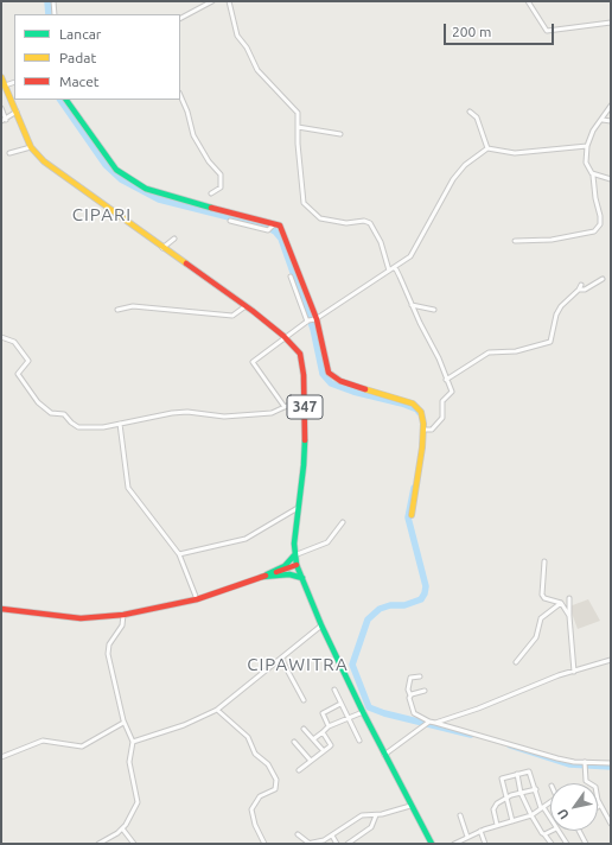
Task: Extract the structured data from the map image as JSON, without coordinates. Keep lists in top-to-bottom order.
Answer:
{
  "streets": {
    "main road": ["347"]
  },
  "districts": ["CIPARI", "CIPAWITRA"],
  "legend": ["Lancar", "Padat", "Macet"],
  "scale_bar": "200 m",
  "north": "bottom left"
}
